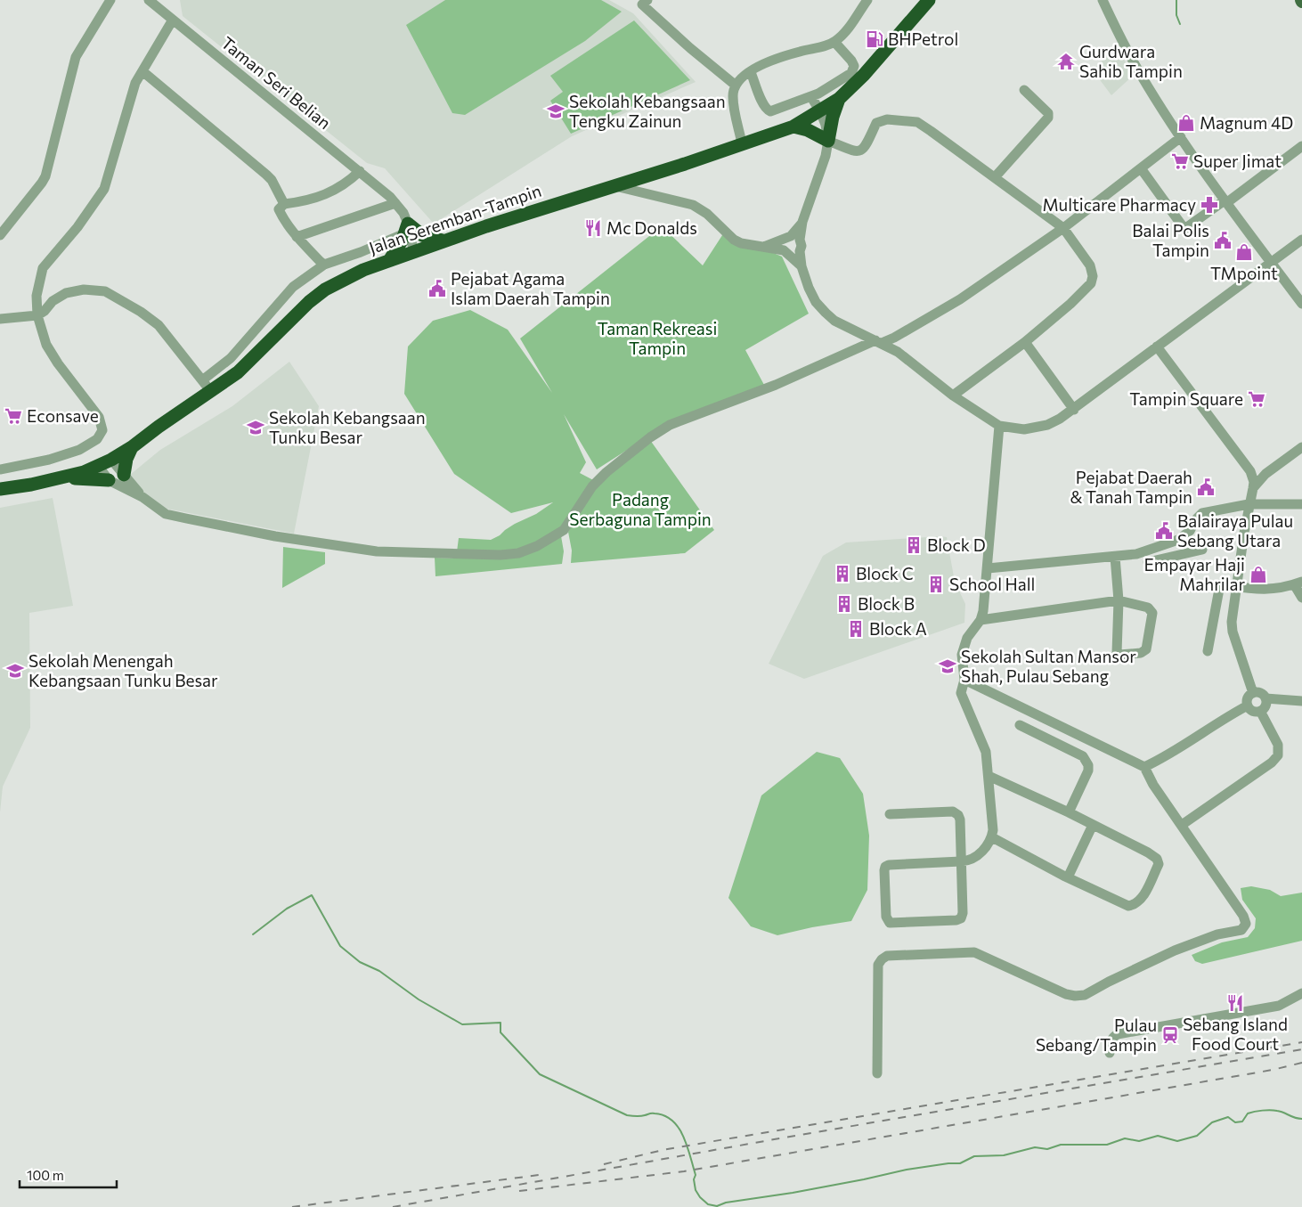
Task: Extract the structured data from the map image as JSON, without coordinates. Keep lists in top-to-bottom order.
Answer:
{
  "streets": {
    "highway": ["Jalan Seremban-Tampin"],
    "street": ["Taman Seri Belian"]
  },
  "crossings": [
    ["Taman Seri Belian", "Jalan Seremban-Tampin"]
  ],
  "parks": ["Taman Rekreasi Tampin", "Padang Serbaguna Tampin"],
  "places": {
    "fuel station": ["BHPetrol"],
    "temple": ["Gurdwara Sahib Tampin"],
    "school or university": [
      "Sekolah Kebangsaan Tengku Zainun",
      "Sekolah Kebangsaan Tunku Besar",
      "Sekolah Sultan Mansor Shah, Pulau Sebang",
      "Sekolah Menengah Kebangsaan Tunku Besar"
    ],
    "shop": ["Magnum 4D", "TMpoint", "Empayar Haji Mahrilar"],
    "supermarket": ["Super Jimat", "Tampin Square", "Econsave"],
    "pharmacy": ["Multicare Pharmacy"],
    "restaurant": ["Mc Donalds", "Sebang Island Food Court"],
    "public building": [
      "Balai Polis Tampin",
      "Pejabat Agama Islam Daerah Tampin",
      "Pejabat Daerah & Tanah Tampin",
      "Balairaya Pulau Sebang Utara"
    ],
    "building": [
      "Block D",
      "Block C",
      "School Hall",
      "Block B",
      "Block A"
    ],
    "station": ["Pulau Sebang/Tampin"]
  },
  "scale_bar": "100 m"
}
